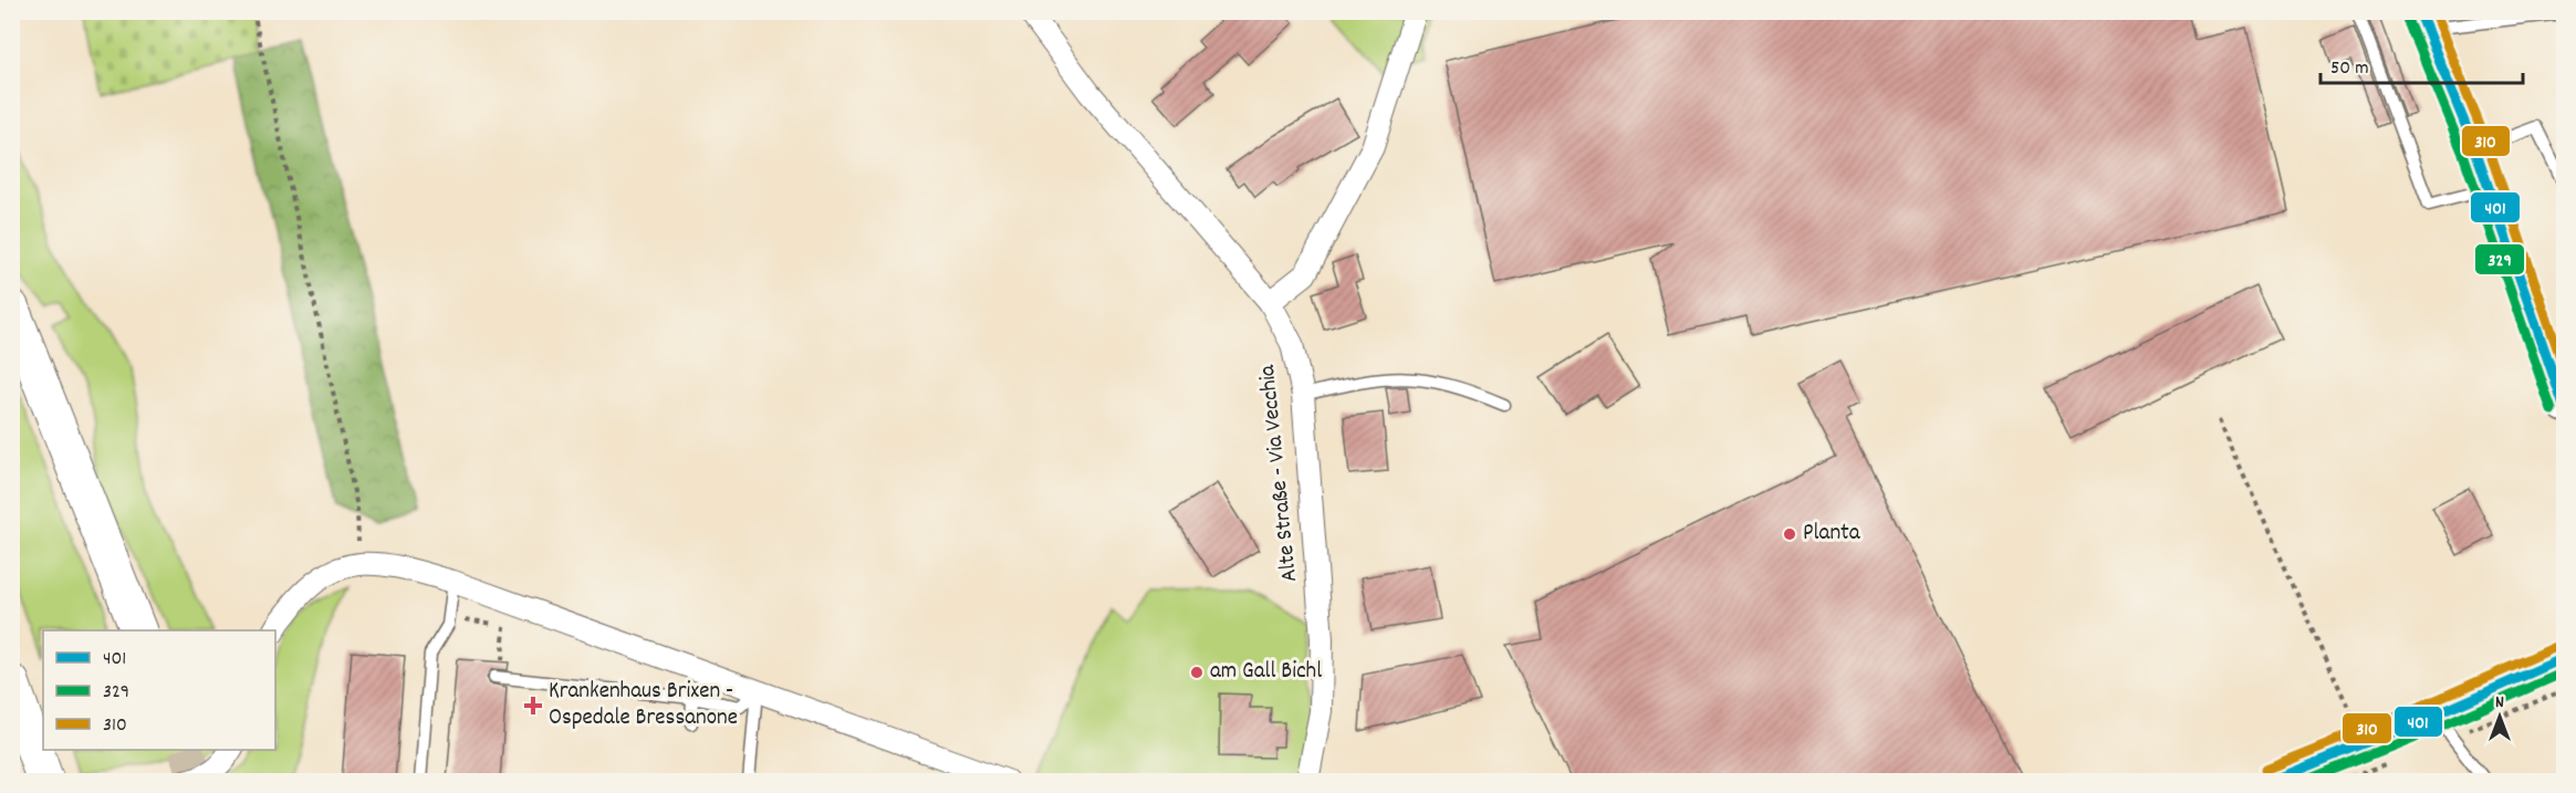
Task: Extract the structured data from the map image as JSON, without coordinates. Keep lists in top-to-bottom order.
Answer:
{
  "streets": {
    "street": ["Alte Straße - Via Vecchia"]
  },
  "places": {
    "other": ["Planta", "am Gall Bichl"],
    "health": ["Krankenhaus Brixen - Ospedale Bressanone"]
  },
  "lines": ["transit line 401", "transit line 310", "transit line 329"],
  "legend": ["401", "329", "310"],
  "scale_bar": "50 m",
  "north": "top"
}
